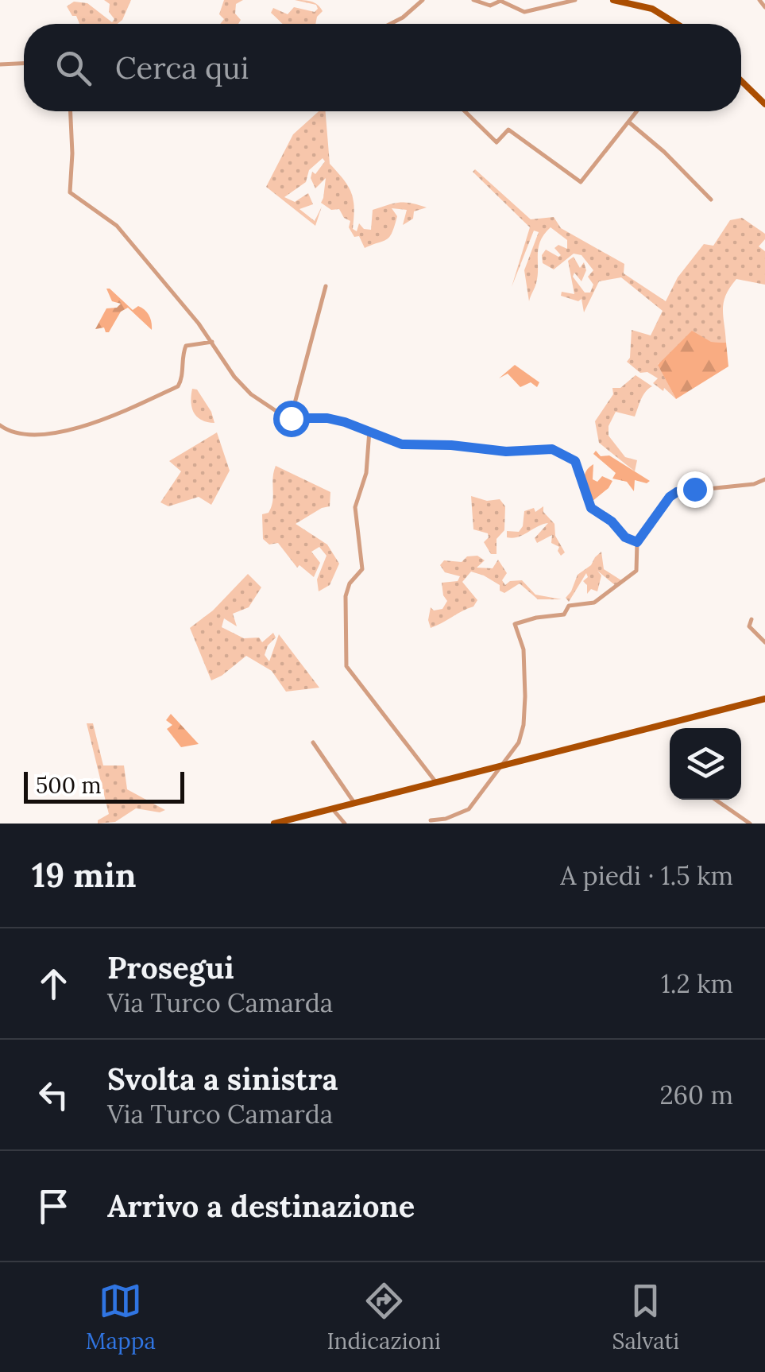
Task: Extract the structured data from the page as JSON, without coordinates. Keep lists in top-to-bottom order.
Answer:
{
  "scale_bar": "500 m",
  "page": {
    "search": "Cerca qui",
    "scale": "500 m",
    "heading": ["19 min", "A piedi · 1.5 km"],
    "list": [
      ["Prosegui", "Via Turco Camarda", "1.2 km"],
      ["Svolta a sinistra", "Via Turco Camarda", "260 m"],
      "Arrivo a destinazione"
    ],
    "nav": ["Mappa", "Indicazioni", "Salvati"]
  }
}
